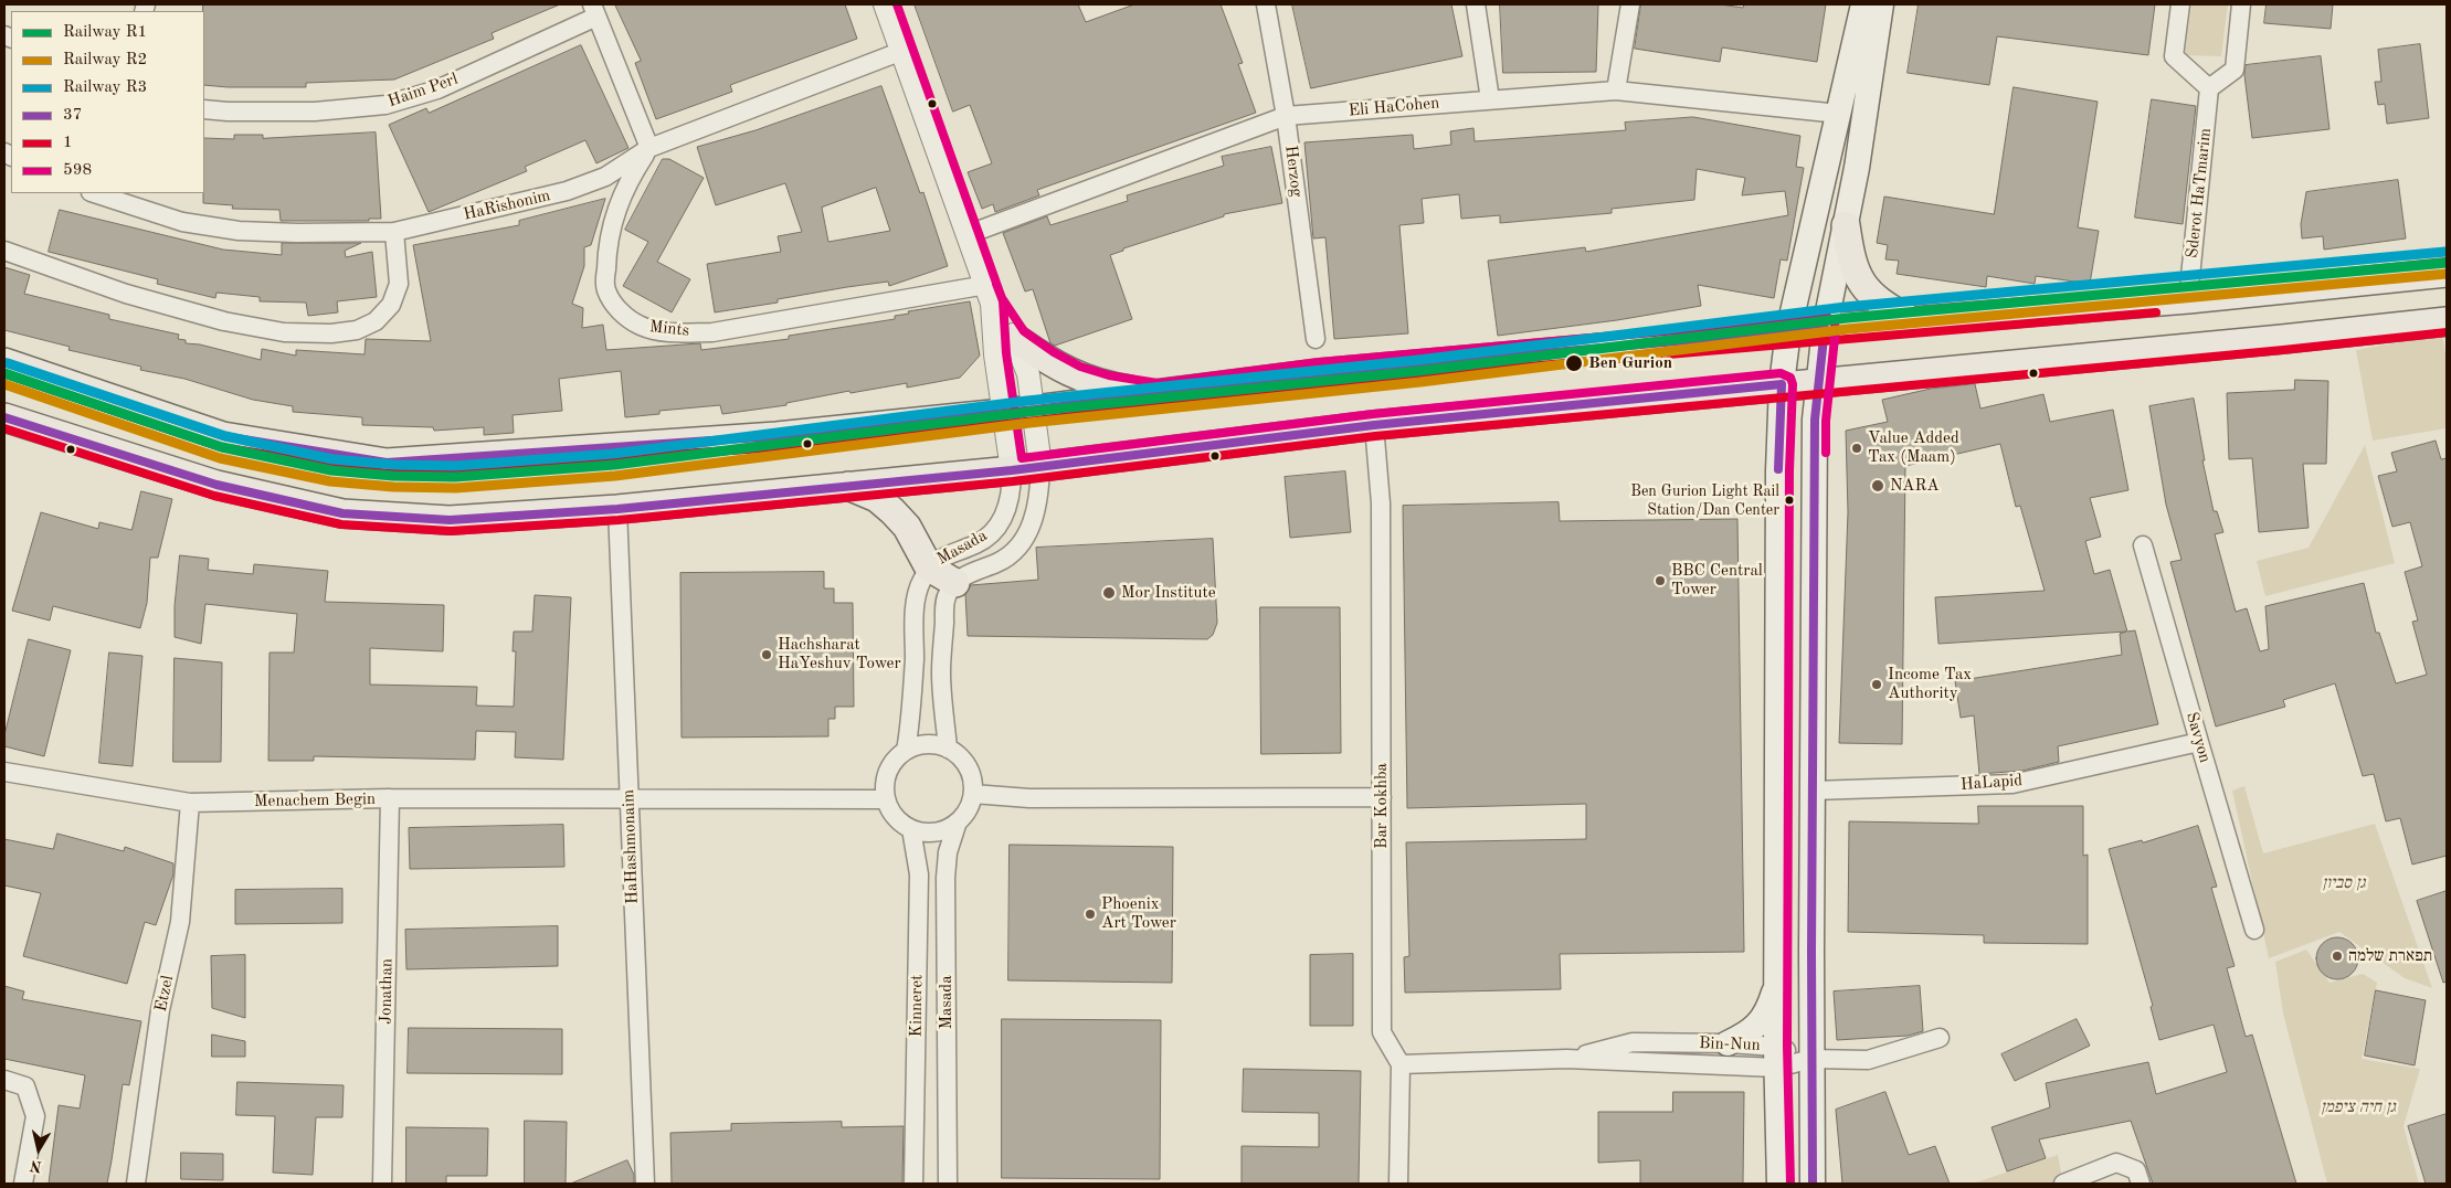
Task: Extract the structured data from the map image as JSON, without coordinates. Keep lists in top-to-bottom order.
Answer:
{
  "streets": {
    "street": [
      "Haim Perl",
      "Eli HaCohen",
      "Herzog",
      "Sderot HaTmarim",
      "HaRishonim",
      "Mints",
      "Masada",
      "Savyon",
      "HaLapid",
      "Menachem Begin",
      "Bar Kokhba",
      "HaHashmonaim",
      "Jonathan",
      "Etzel",
      "Kinneret",
      "Bin-Nun"
    ]
  },
  "crossings": [
    ["Eli HaCohen", "Herzog"],
    ["HaRishonim", "Mints"],
    ["Mints", "Masada"],
    ["Masada", "Menachem Begin"],
    ["Masada", "Kinneret"],
    ["Savyon", "HaLapid"],
    ["Menachem Begin", "HaHashmonaim"],
    ["Menachem Begin", "Jonathan"],
    ["Menachem Begin", "Etzel"],
    ["Menachem Begin", "Kinneret"],
    ["Bar Kokhba", "Bin-Nun"]
  ],
  "parks": ["גן סביון", "גן חיה ציפמן"],
  "places": [
    "Ben Gurion",
    "Value Added Tax (Maam)",
    "NARA",
    "Ben Gurion Light Rail Station/Dan Center",
    "BBC Central Tower",
    "Mor Institute",
    "Hachsharat HaYeshuv Tower",
    "Income Tax Authority",
    "Phoenix Art Tower",
    "תפארת שלמה"
  ],
  "lines": [
    "transit line 598",
    "rail line R3",
    "rail line R1",
    "rail line R2",
    "transit line 1",
    "transit line 37"
  ],
  "legend": [
    "Railway R1",
    "Railway R2",
    "Railway R3",
    "37",
    "1",
    "598"
  ],
  "north": "bottom"
}
